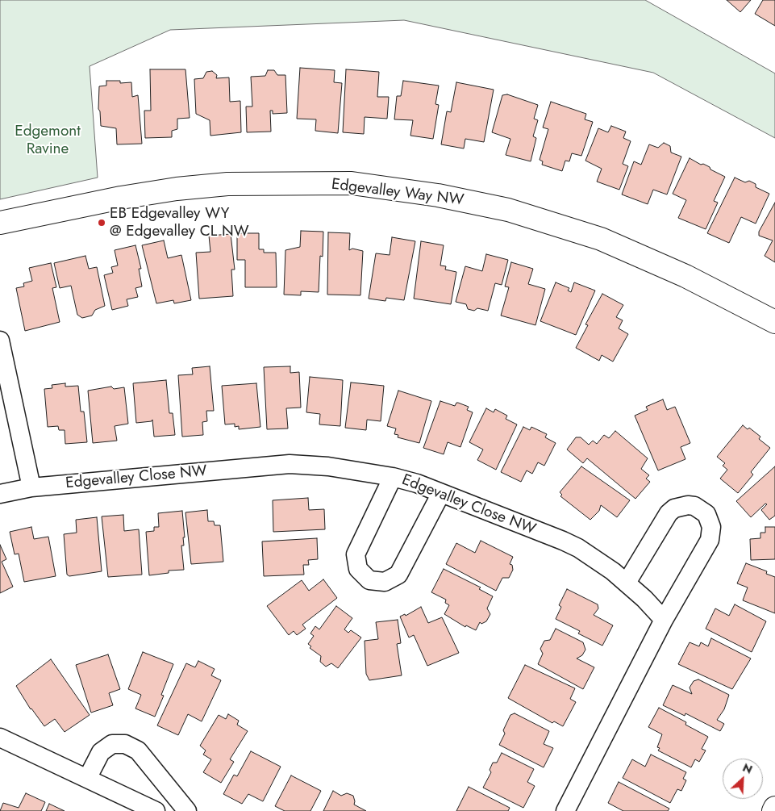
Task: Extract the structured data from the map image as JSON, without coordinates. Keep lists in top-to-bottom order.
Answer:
{
  "streets": {
    "street": ["Edgevalley Way NW", "Edgevalley Close NW"]
  },
  "parks": ["Edgemont Ravine"],
  "places": ["EB Edgevalley WY @ Edgevalley CL NW"],
  "north": "top right"
}
